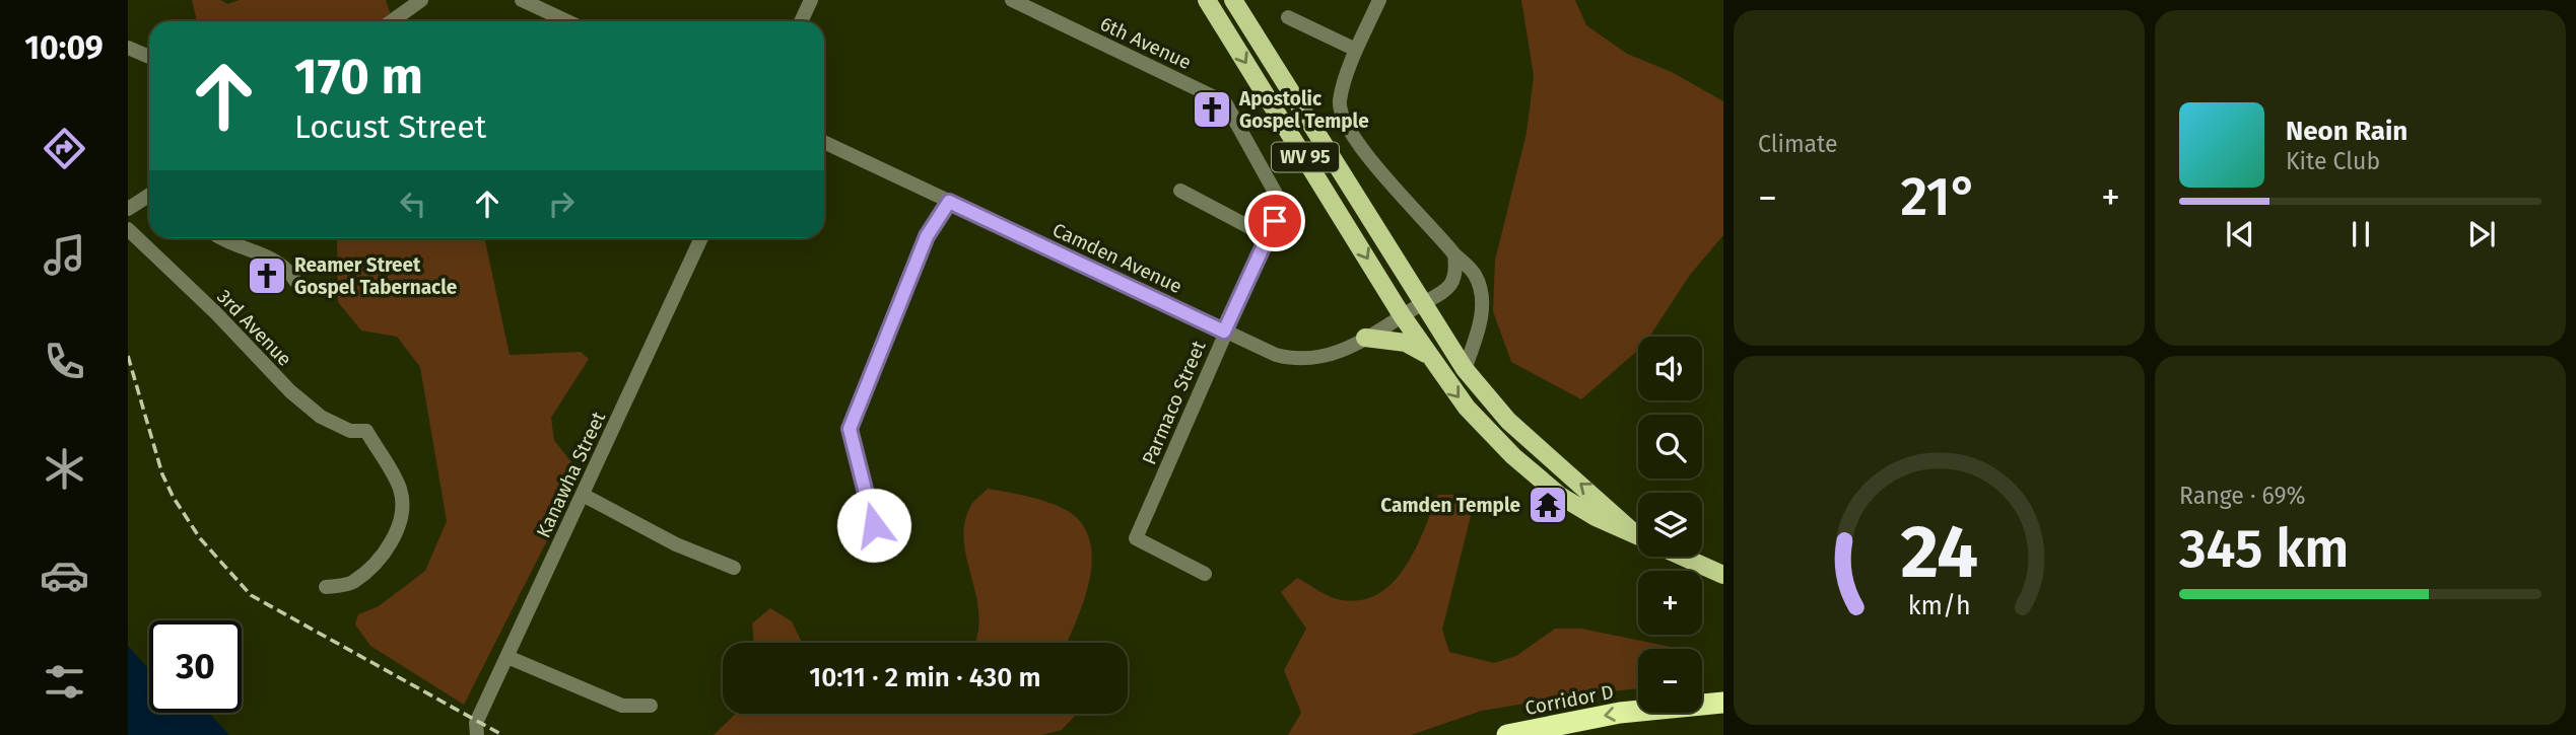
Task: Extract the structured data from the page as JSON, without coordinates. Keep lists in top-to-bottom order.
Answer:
{
  "streets": {
    "highway": ["Corridor D"],
    "main road": ["WV 95"],
    "street": [
      "6th Avenue",
      "Camden Avenue",
      "3rd Avenue",
      "Parmaco Street",
      "Kanawha Street"
    ]
  },
  "crossings": [
    ["6th Avenue", "Parmaco Street"],
    ["WV 95", "Camden Avenue"],
    ["Camden Avenue", "Parmaco Street"]
  ],
  "one_way": ["Corridor D"],
  "places": {
    "church": ["Apostolic Gospel Temple", "Reamer Street Gospel Tabernacle"],
    "temple": ["Camden Temple"]
  },
  "page": {
    "tabs": "10:09",
    "tile": [
      "Climate",
      ["Range · 69%", "345 km"]
    ],
    "turn": ["170 m", "Locust Street"],
    "song": ["Neon Rain", "Kite Club"],
    "heat": ["−", "21°", "+"],
    "map_buttons": ["+", "−"],
    "limit": "30",
    "trip": "10:11 · 2 min · 430 m",
    "gauge": ["24", "km/h"]
  }
}
